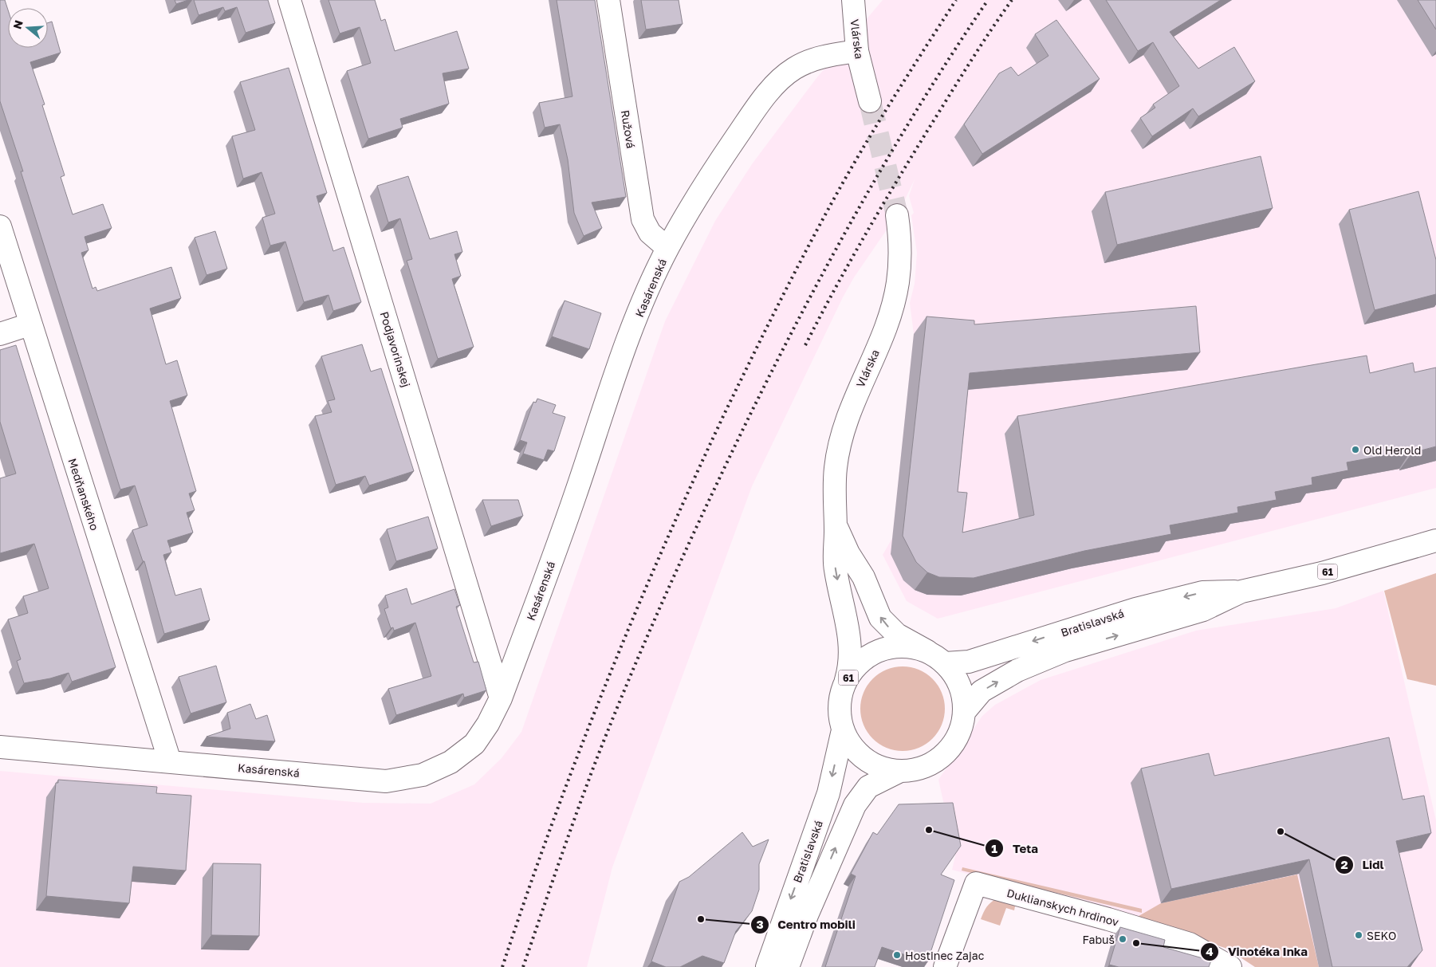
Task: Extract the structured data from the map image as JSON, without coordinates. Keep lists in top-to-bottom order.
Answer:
{
  "streets": {
    "street": [
      "Vlárska",
      "Ružová",
      "Kasárenská",
      "Podjavorinskej",
      "Medňanského",
      "61",
      "Bratislavská",
      "Duklianskych hrdinov"
    ]
  },
  "crossings": [
    ["Vlárska", "Kasárenská"],
    ["Vlárska", "Bratislavská"],
    ["Ružová", "Kasárenská"],
    ["Kasárenská", "Podjavorinskej"],
    ["Kasárenská", "Medňanského"]
  ],
  "places": [
    "Old Herold",
    "Teta",
    "Lidl",
    "Centro mobili",
    "SEKO",
    "Fabuš",
    "Vinotéka Inka",
    "Hostinec Zajac"
  ],
  "north": "left"
}
